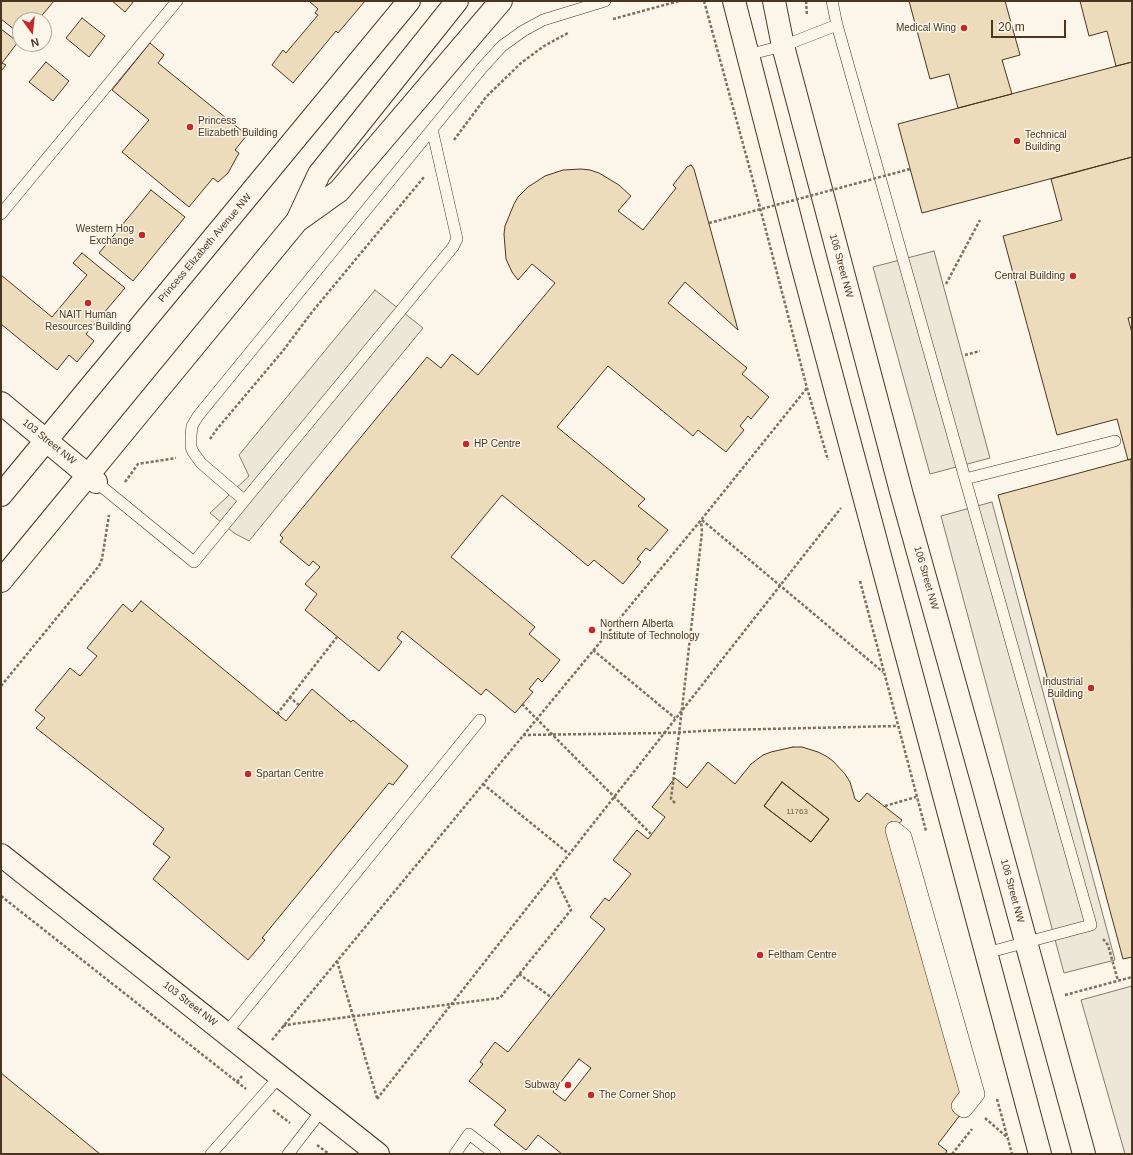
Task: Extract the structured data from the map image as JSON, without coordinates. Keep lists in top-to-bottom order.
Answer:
{
  "streets": {
    "main road": ["Princess Elizabeth Avenue NW", "106 Street NW", "103 Street NW"]
  },
  "crossings": [
    ["Princess Elizabeth Avenue NW", "103 Street NW"]
  ],
  "places": [
    "Medical Wing",
    "Princess Elizabeth Building",
    "Technical Building",
    "Western Hog Exchange",
    "Central Building",
    "NAIT Human Resources Building",
    "HP Centre",
    "Northern Alberta Institute of Technology",
    "Industrial Building",
    "Spartan Centre",
    "Feltham Centre",
    "Subway",
    "The Corner Shop"
  ],
  "house_numbers": ["11763"],
  "scale_bar": "20 m",
  "north": "bottom"
}
